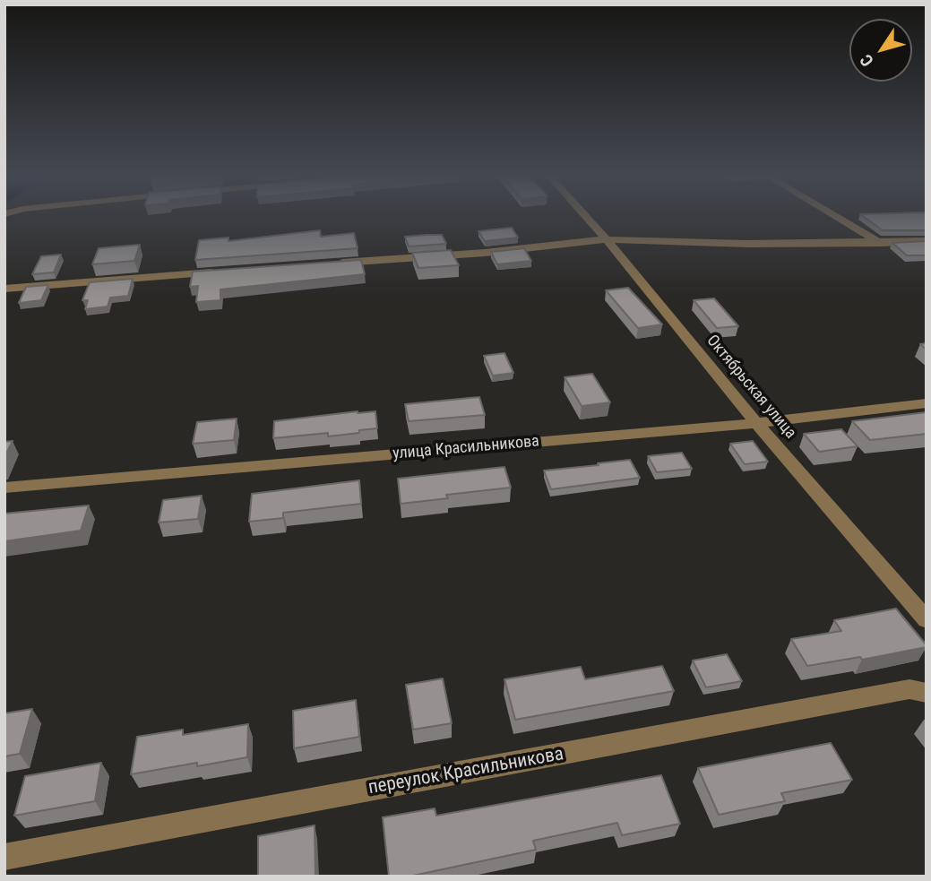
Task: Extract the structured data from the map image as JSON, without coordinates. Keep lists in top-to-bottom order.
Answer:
{
  "streets": {
    "street": ["Октябрьская улица", "улица Красильникова", "переулок Красильникова"]
  },
  "crossings": [
    ["Октябрьская улица", "улица Красильникова"]
  ],
  "north": "bottom left"
}
